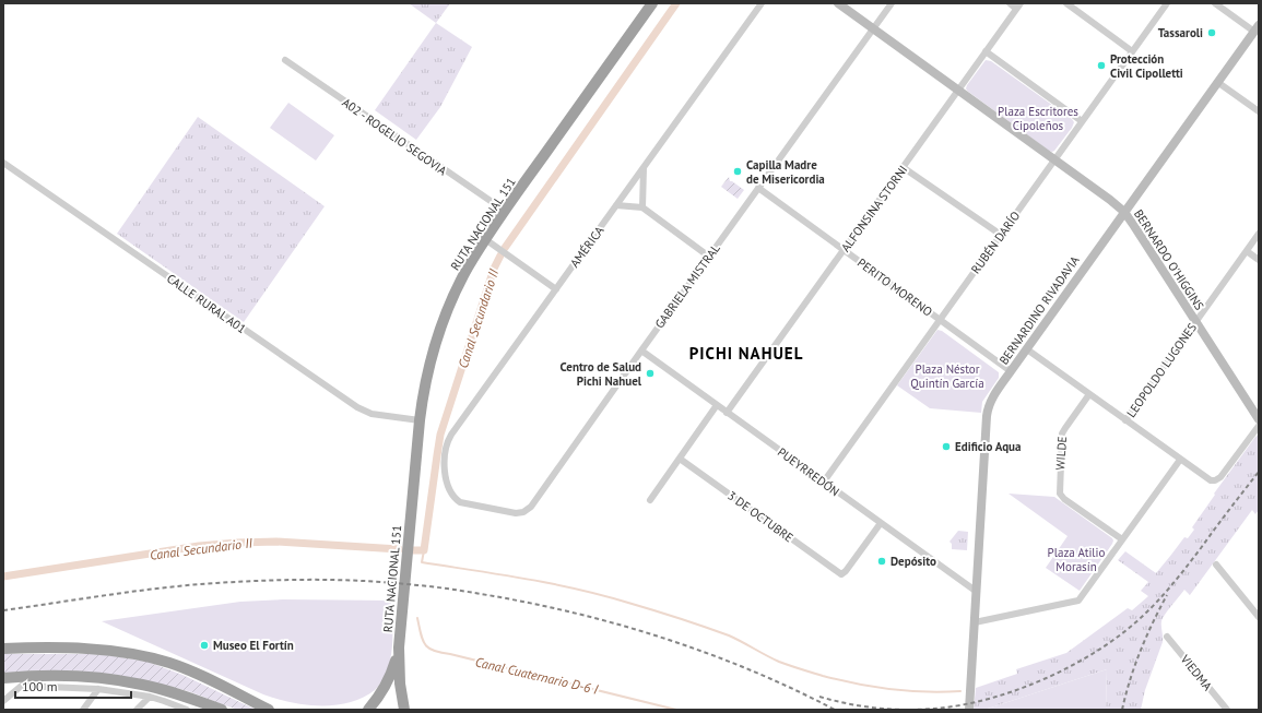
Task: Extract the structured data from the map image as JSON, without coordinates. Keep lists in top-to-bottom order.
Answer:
{
  "streets": {
    "highway": ["RUTA NACIONAL 151"],
    "main road": ["BERNARDO O'HIGGINS", "BERNARDINO RIVADAVIA"],
    "street": [
      "A02 - ROGELIO SEGOVIA",
      "ALFONSINA STORNI",
      "RUBÉN DARÍO",
      "AMÉRICA",
      "GABRIELA MISTRAL",
      "PERITO MORENO",
      "CALLE RURAL A01",
      "LEOPOLDO LUGONES",
      "WILDE",
      "PUEYRREDÓN",
      "3 DE OCTUBRE",
      "VIEDMA"
    ]
  },
  "crossings": [
    ["A02 - ROGELIO SEGOVIA", "RUTA NACIONAL 151"],
    ["ALFONSINA STORNI", "BERNARDO O'HIGGINS"],
    ["ALFONSINA STORNI", "PERITO MORENO"],
    ["ALFONSINA STORNI", "PUEYRREDÓN"],
    ["RUTA NACIONAL 151", "CALLE RURAL A01"],
    ["RUBÉN DARÍO", "BERNARDO O'HIGGINS"],
    ["RUBÉN DARÍO", "PERITO MORENO"],
    ["RUBÉN DARÍO", "PUEYRREDÓN"],
    ["AMÉRICA", "GABRIELA MISTRAL"],
    ["BERNARDO O'HIGGINS", "GABRIELA MISTRAL"],
    ["BERNARDO O'HIGGINS", "BERNARDINO RIVADAVIA"],
    ["BERNARDO O'HIGGINS", "LEOPOLDO LUGONES"],
    ["GABRIELA MISTRAL", "PERITO MORENO"],
    ["GABRIELA MISTRAL", "PUEYRREDÓN"],
    ["PERITO MORENO", "BERNARDINO RIVADAVIA"],
    ["BERNARDINO RIVADAVIA", "PUEYRREDÓN"],
    ["PUEYRREDÓN", "3 DE OCTUBRE"]
  ],
  "districts": ["PICHI NAHUEL"],
  "water": ["Canal Secundario II", "Canal Cuaternario D-6 I"],
  "parks": ["Plaza Escritores Cipoleños", "Plaza Néstor Quintín García", "Plaza Atilio Morasín"],
  "places": [
    "Tassaroli",
    "Protección Civil Cipolletti",
    "Capilla Madre de Misericordia",
    "Centro de Salud Pichi Nahuel",
    "Edificio Aqua",
    "Depósito",
    "Museo El Fortín"
  ],
  "scale_bar": "100 m"
}
